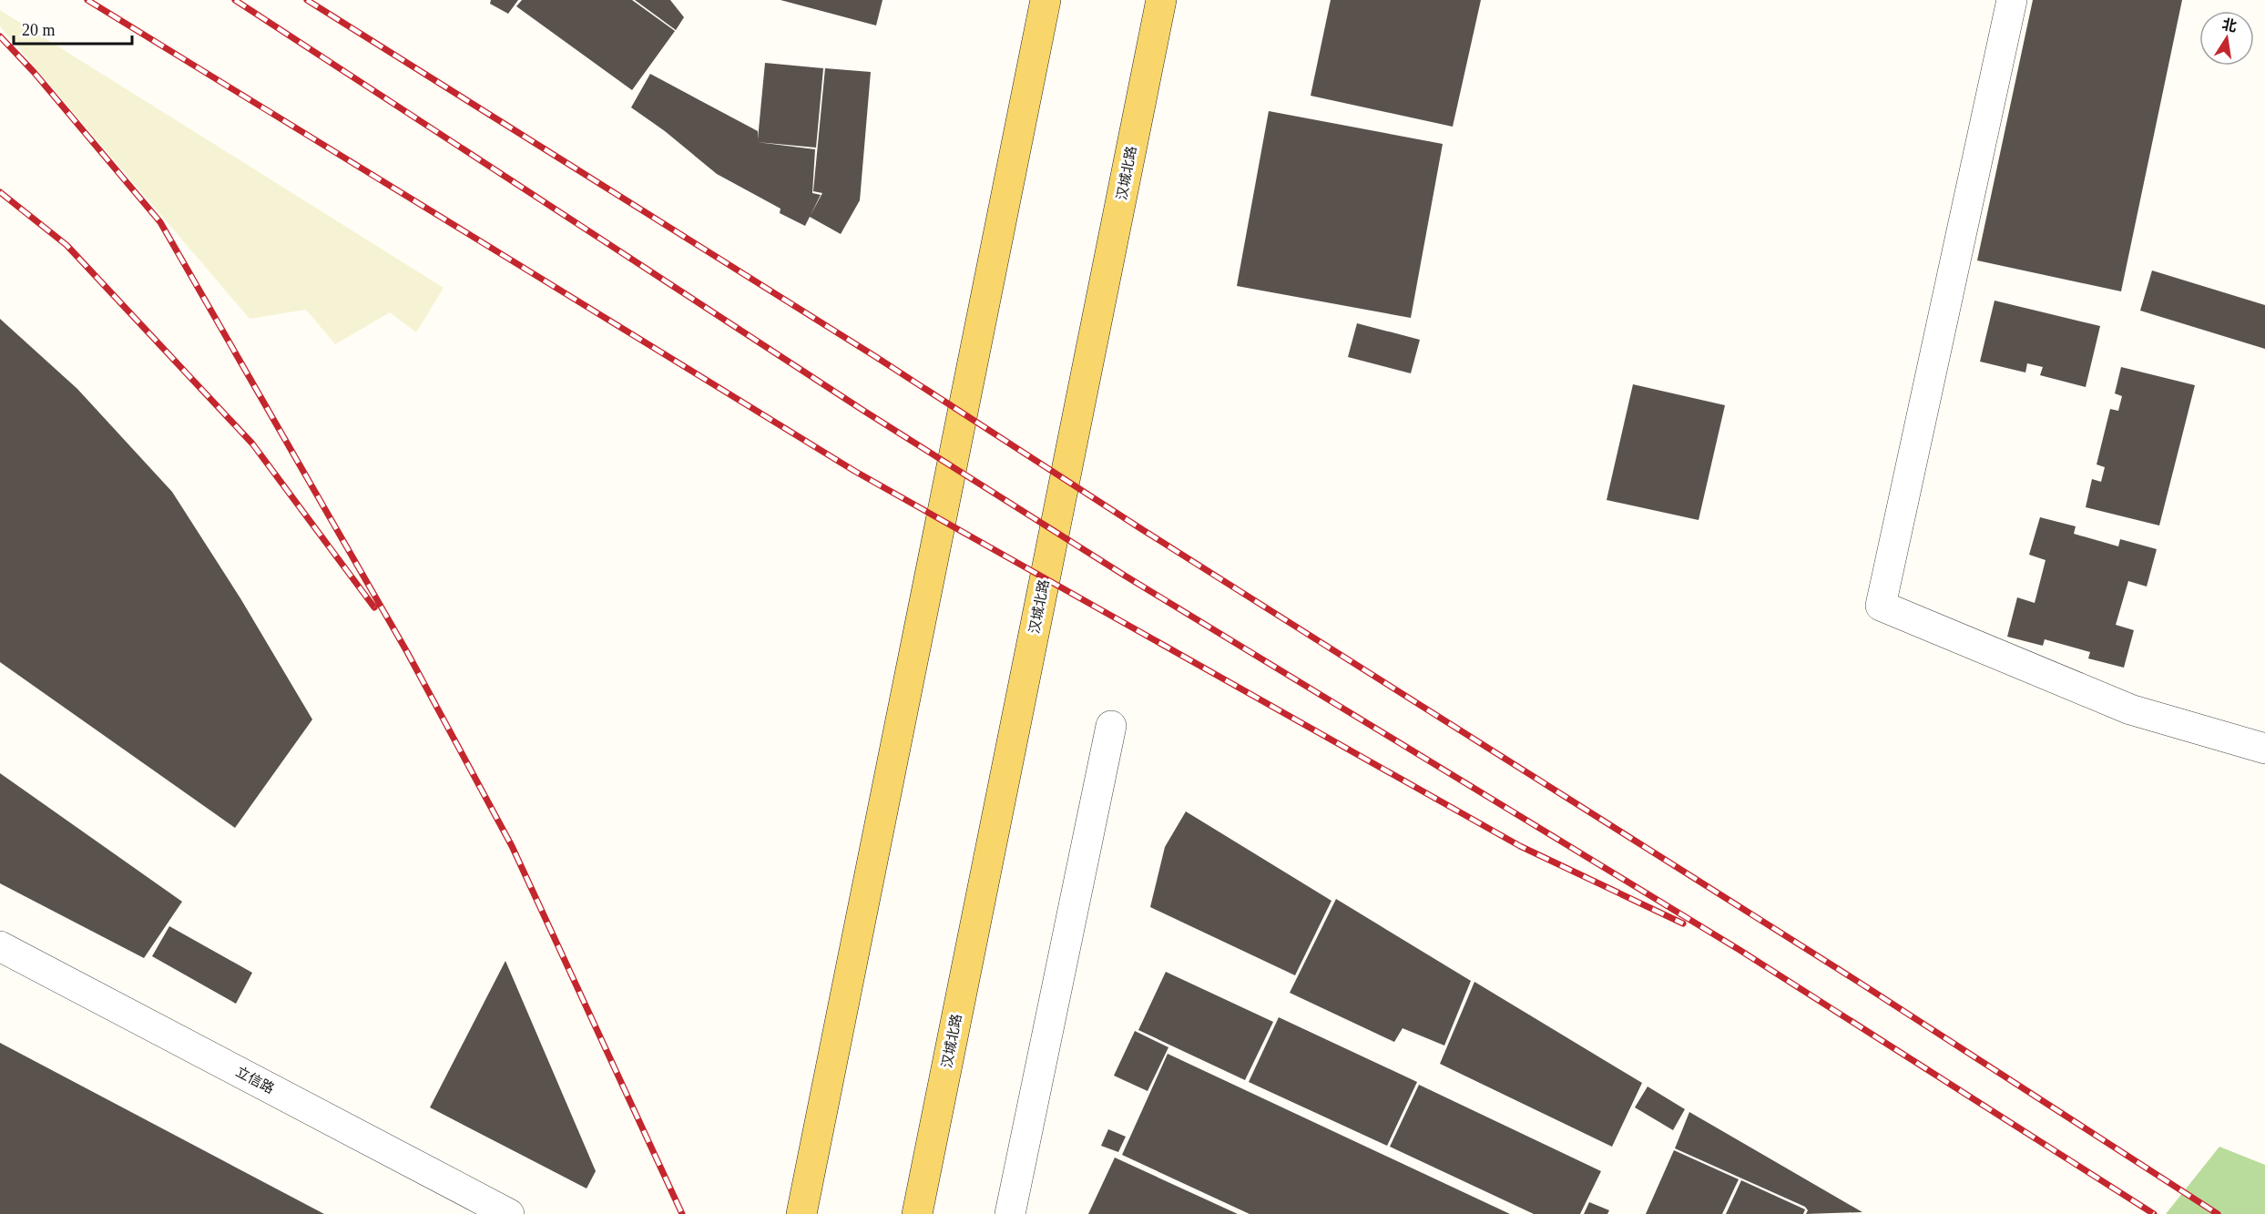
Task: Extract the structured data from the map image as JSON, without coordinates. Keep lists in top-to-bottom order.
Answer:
{
  "streets": {
    "main road": ["汉城北路"],
    "street": ["立信路"]
  },
  "scale_bar": "20 m",
  "north": "top"
}
